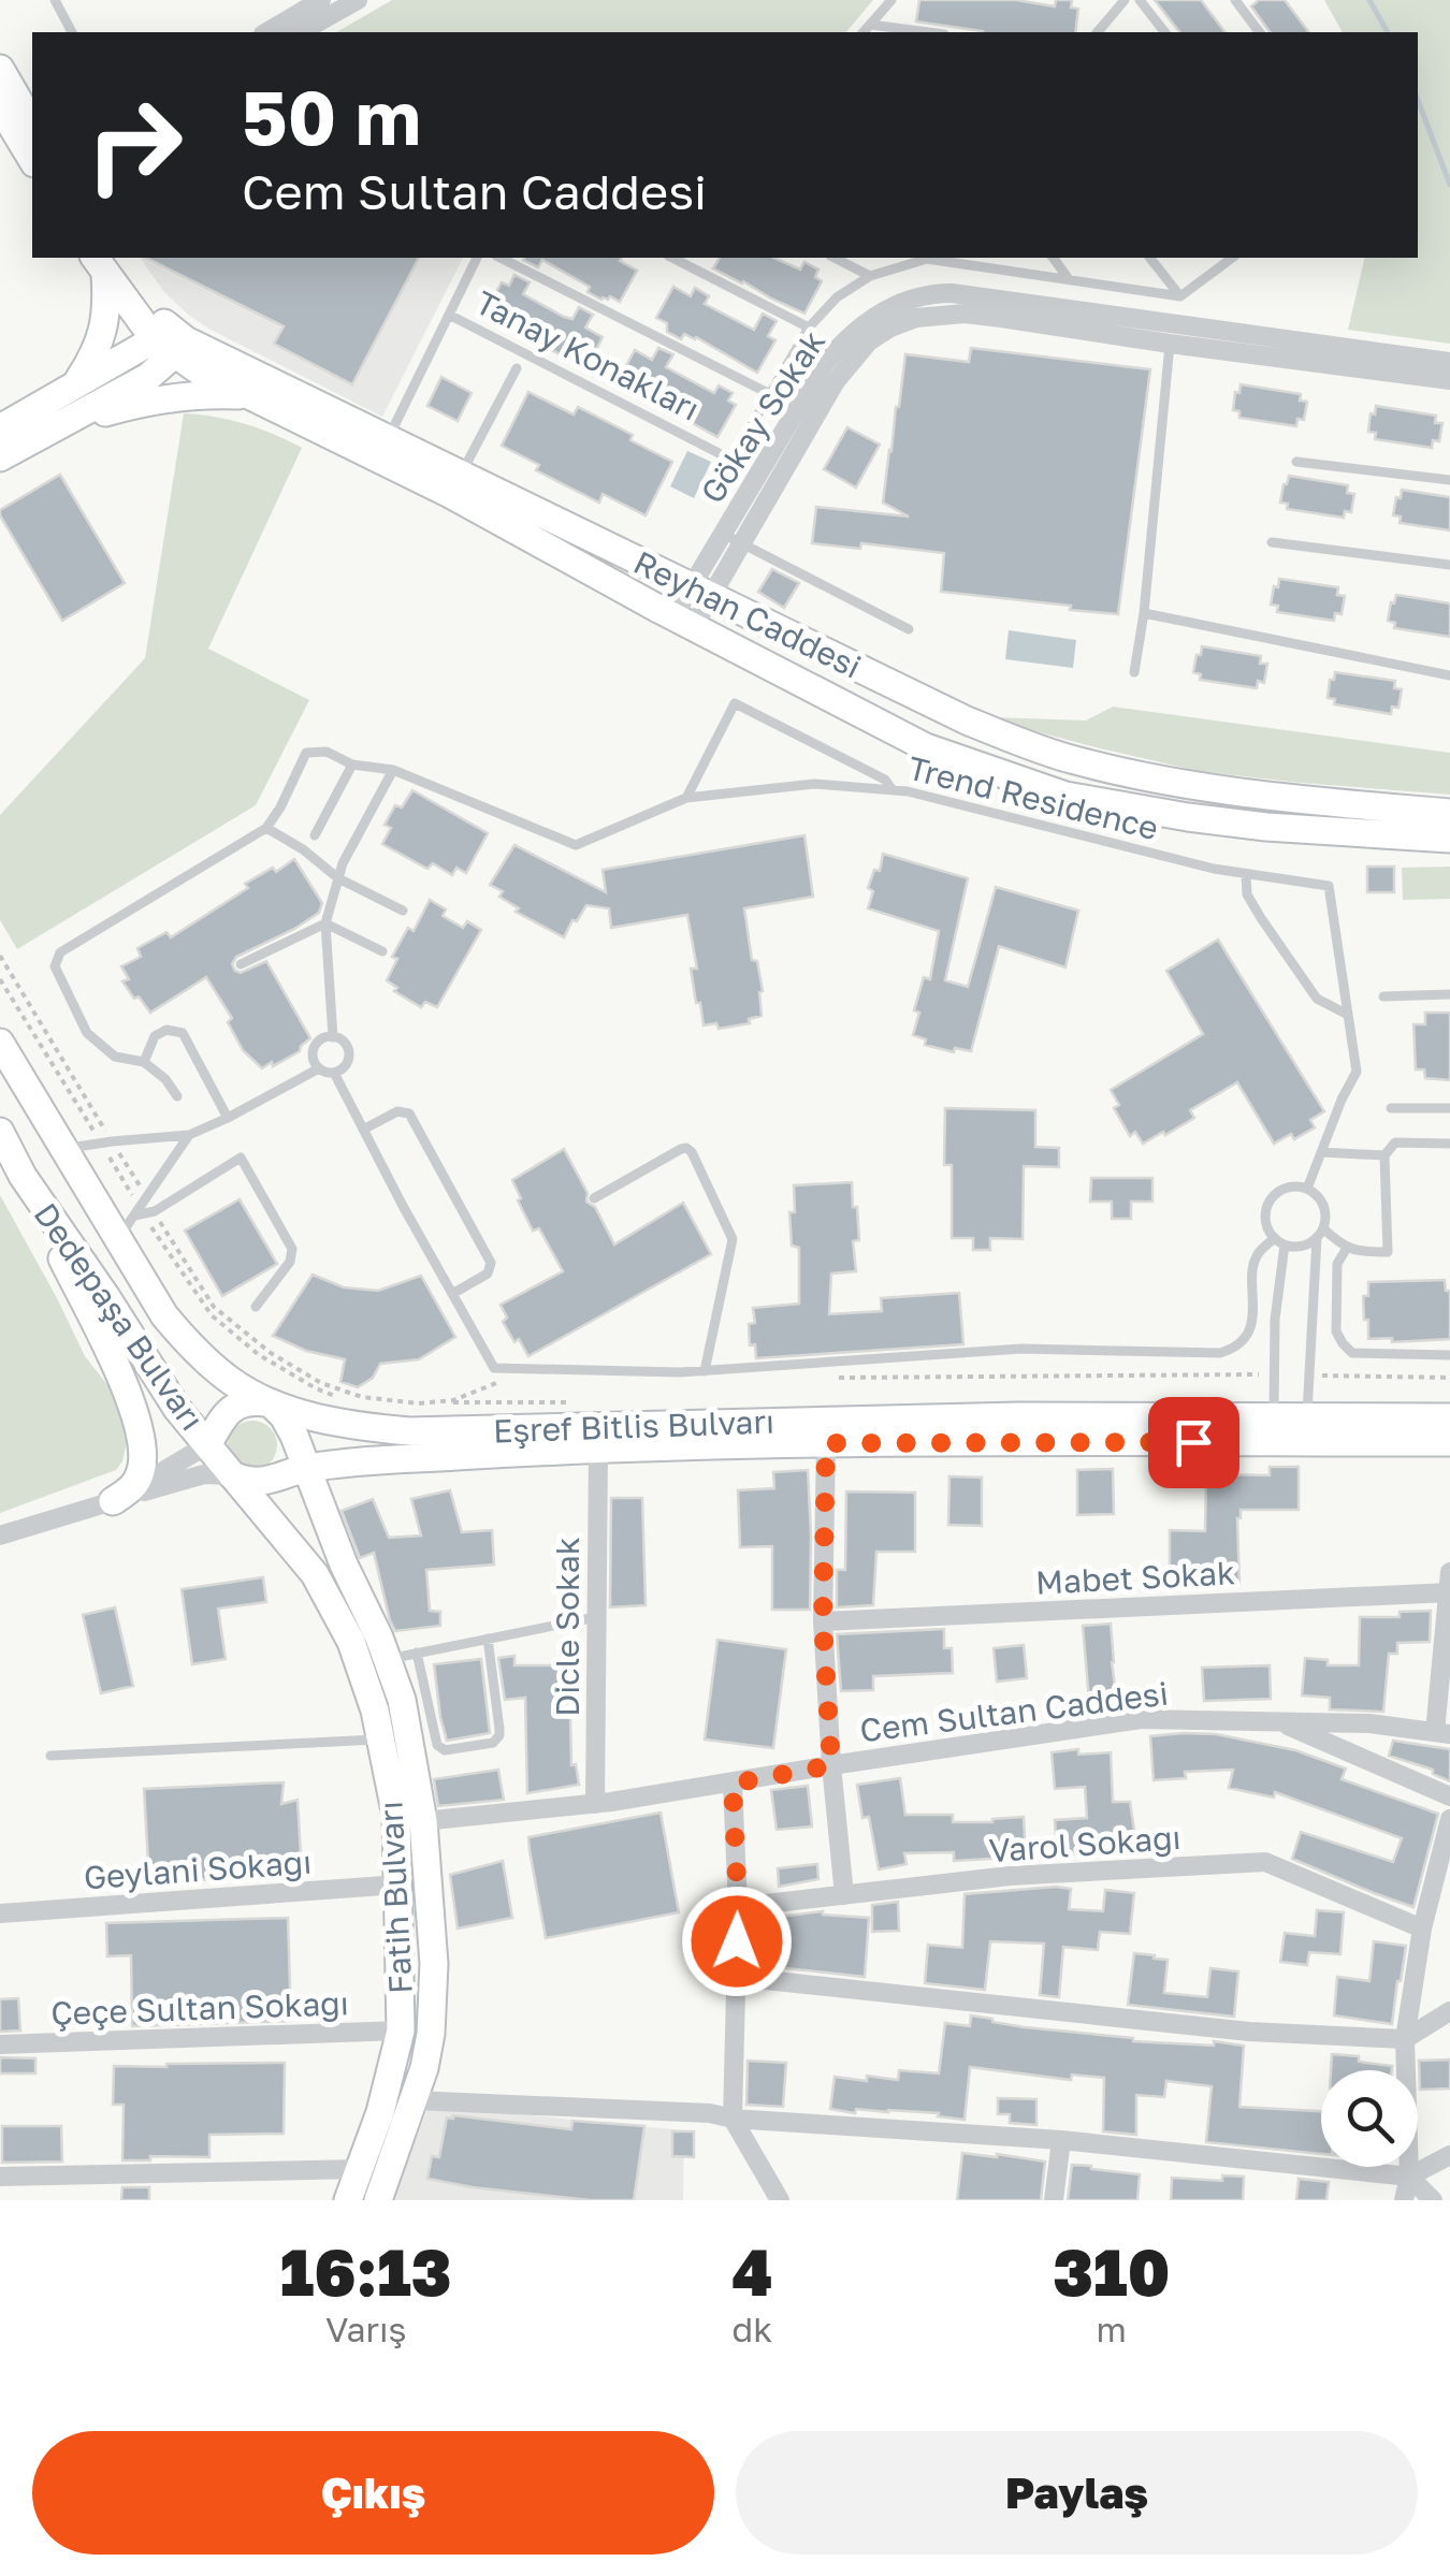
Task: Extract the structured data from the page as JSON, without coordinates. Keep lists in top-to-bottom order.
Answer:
{
  "streets": {
    "main road": [
      "Reyhan Caddesi",
      "Dedepaşa Bulvarı",
      "Eşref Bitlis Bulvarı",
      "Fatih Bulvarı"
    ],
    "street": [
      "Gökay Sokak",
      "Mabet Sokak",
      "Dicle Sokak",
      "Cem Sultan Caddesi",
      "Varol Sokağı",
      "Geylani Sokağı",
      "Çeçe Sultan Sokağı"
    ],
    "lane": ["Tanay Konakları", "Trend Residence"]
  },
  "crossings": [
    ["Tanay Konakları", "Reyhan Caddesi"],
    ["Gökay Sokak", "Reyhan Caddesi"],
    ["Dedepaşa Bulvarı", "Eşref Bitlis Bulvarı"],
    ["Dedepaşa Bulvarı", "Fatih Bulvarı"],
    ["Eşref Bitlis Bulvarı", "Dicle Sokak"],
    ["Eşref Bitlis Bulvarı", "Fatih Bulvarı"],
    ["Dicle Sokak", "Cem Sultan Caddesi"],
    ["Cem Sultan Caddesi", "Fatih Bulvarı"],
    ["Geylani Sokağı", "Fatih Bulvarı"],
    ["Fatih Bulvarı", "Çeçe Sultan Sokağı"]
  ],
  "page": {
    "turn": ["50 m", "Cem Sultan Caddesi"],
    "eta": [
      "16:13",
      "Varış",
      "4",
      "dk",
      "310",
      "m"
    ],
    "buttons": ["Çıkış", "Paylaş"]
  }
}
